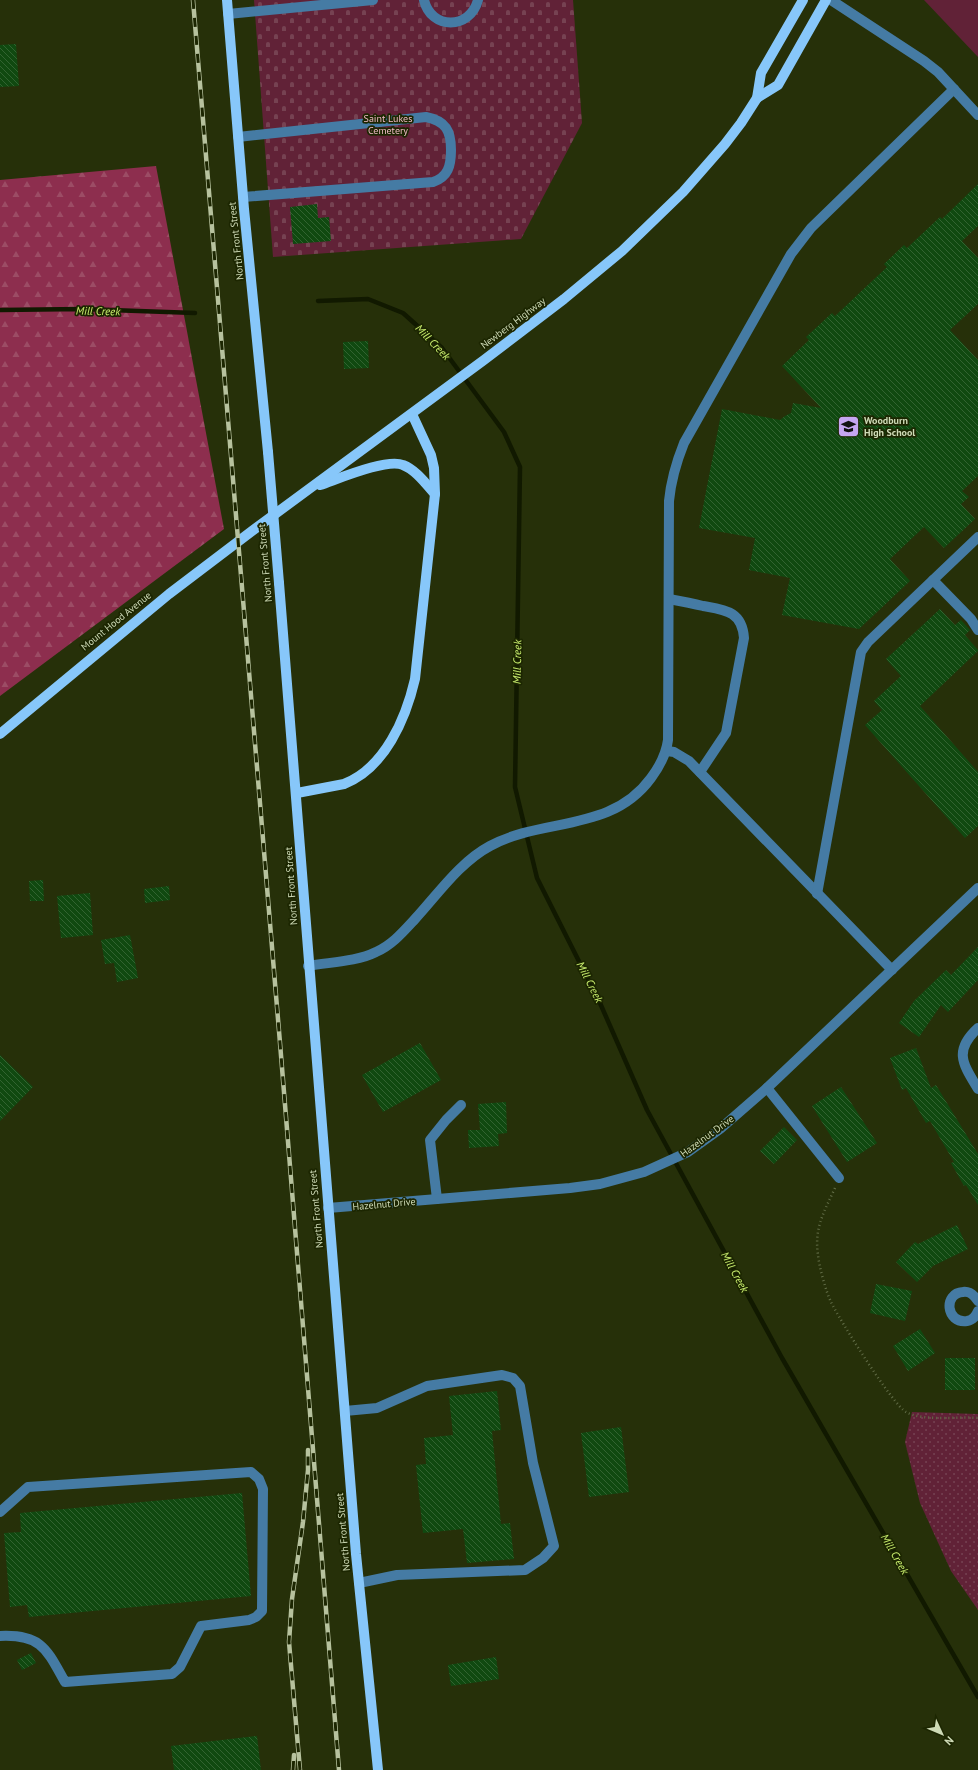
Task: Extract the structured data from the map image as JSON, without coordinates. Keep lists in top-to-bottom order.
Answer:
{
  "streets": {
    "main road": ["North Front Street", "Newberg Highway", "Mount Hood Avenue"],
    "street": ["Hazelnut Drive"]
  },
  "crossings": [
    ["North Front Street", "Hazelnut Drive"],
    ["Newberg Highway", "Mount Hood Avenue"]
  ],
  "water": ["Mill Creek"],
  "parks": ["Saint Lukes Cemetery"],
  "places": {
    "school or university": ["Woodburn High School"]
  },
  "north": "bottom right"
}
